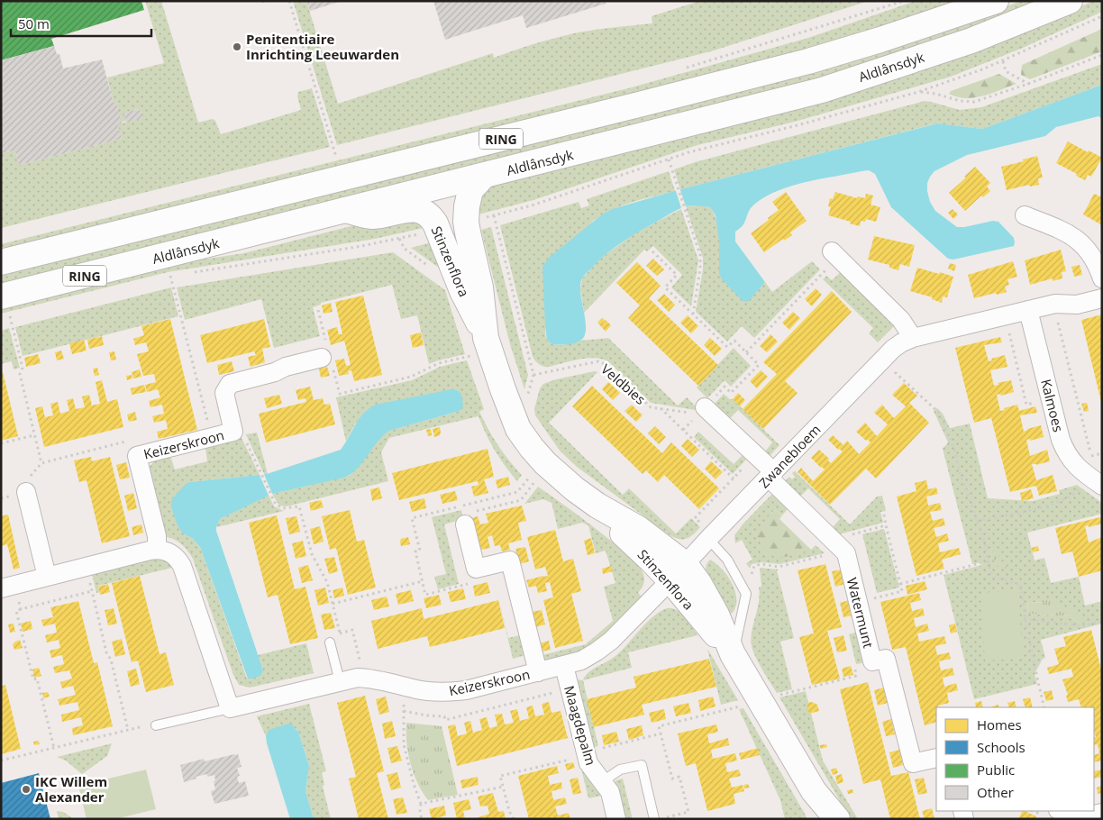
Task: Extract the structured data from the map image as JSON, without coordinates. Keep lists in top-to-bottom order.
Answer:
{
  "streets": {
    "main road": ["Aldlânsdyk", "RING", "Stinzenflora"],
    "street": [
      "Kalmoes",
      "Keizerskroon",
      "Zwanebloem",
      "Watermunt",
      "Maagdepalm"
    ],
    "path": ["Veldbies"]
  },
  "crossings": [
    ["Aldlânsdyk", "Stinzenflora"],
    ["Aldlânsdyk", "Keizerskroon"],
    ["Stinzenflora", "Keizerskroon"],
    ["Stinzenflora", "Zwanebloem"],
    ["Kalmoes", "Zwanebloem"],
    ["Keizerskroon", "Zwanebloem"],
    ["Keizerskroon", "Maagdepalm"],
    ["Zwanebloem", "Watermunt"]
  ],
  "places": ["Penitentiaire Inrichting Leeuwarden", "IKC Willem Alexander"],
  "legend": [
    "Homes",
    "Schools",
    "Public",
    "Other"
  ],
  "scale_bar": "50 m"
}
